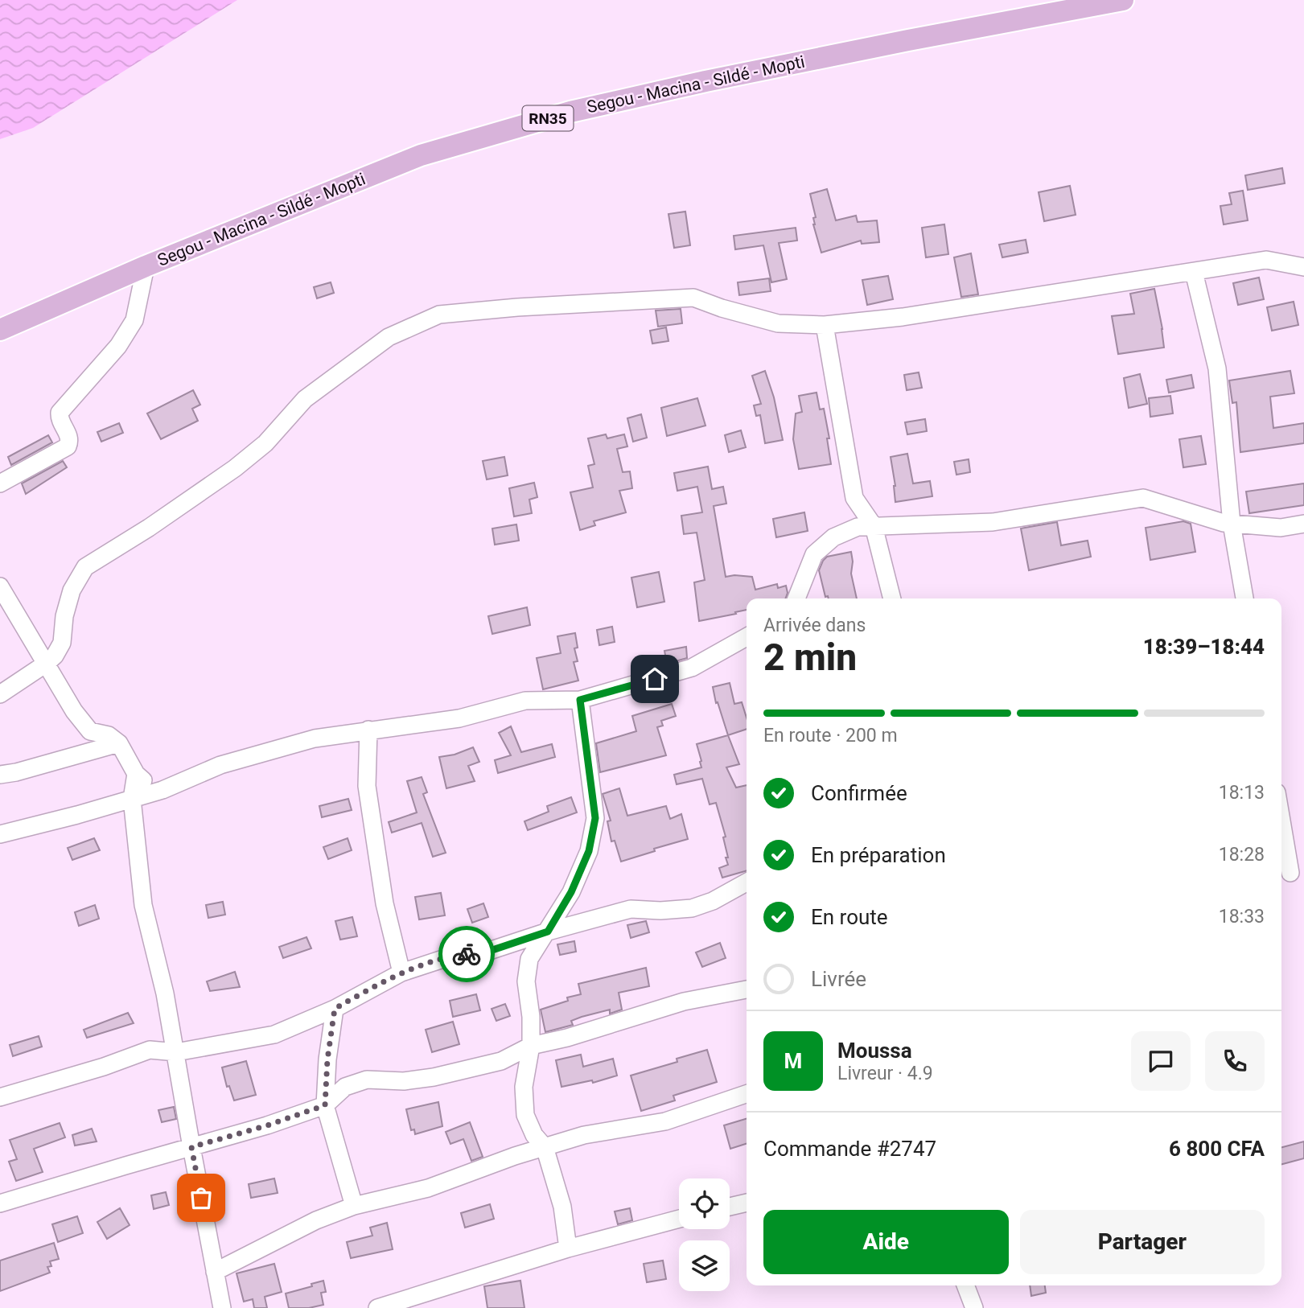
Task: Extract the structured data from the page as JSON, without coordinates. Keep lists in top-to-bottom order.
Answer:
{
  "streets": {
    "main road": ["Segou - Macina - Sildé - Mopti", "RN35"]
  },
  "page": {
    "heading": ["2 min", "Arrivée dans", "18:39–18:44"],
    "panel": [
      "Moussa",
      "Livreur · 4.9",
      "Commande #2747",
      "6 800 CFA"
    ],
    "bar": "En route · 200 m",
    "list": [
      ["Confirmée", "18:13"],
      ["En préparation", "18:28"],
      ["En route", "18:33"],
      "Livrée"
    ],
    "round": "M",
    "buttons": ["Aide", "Partager"]
  }
}
